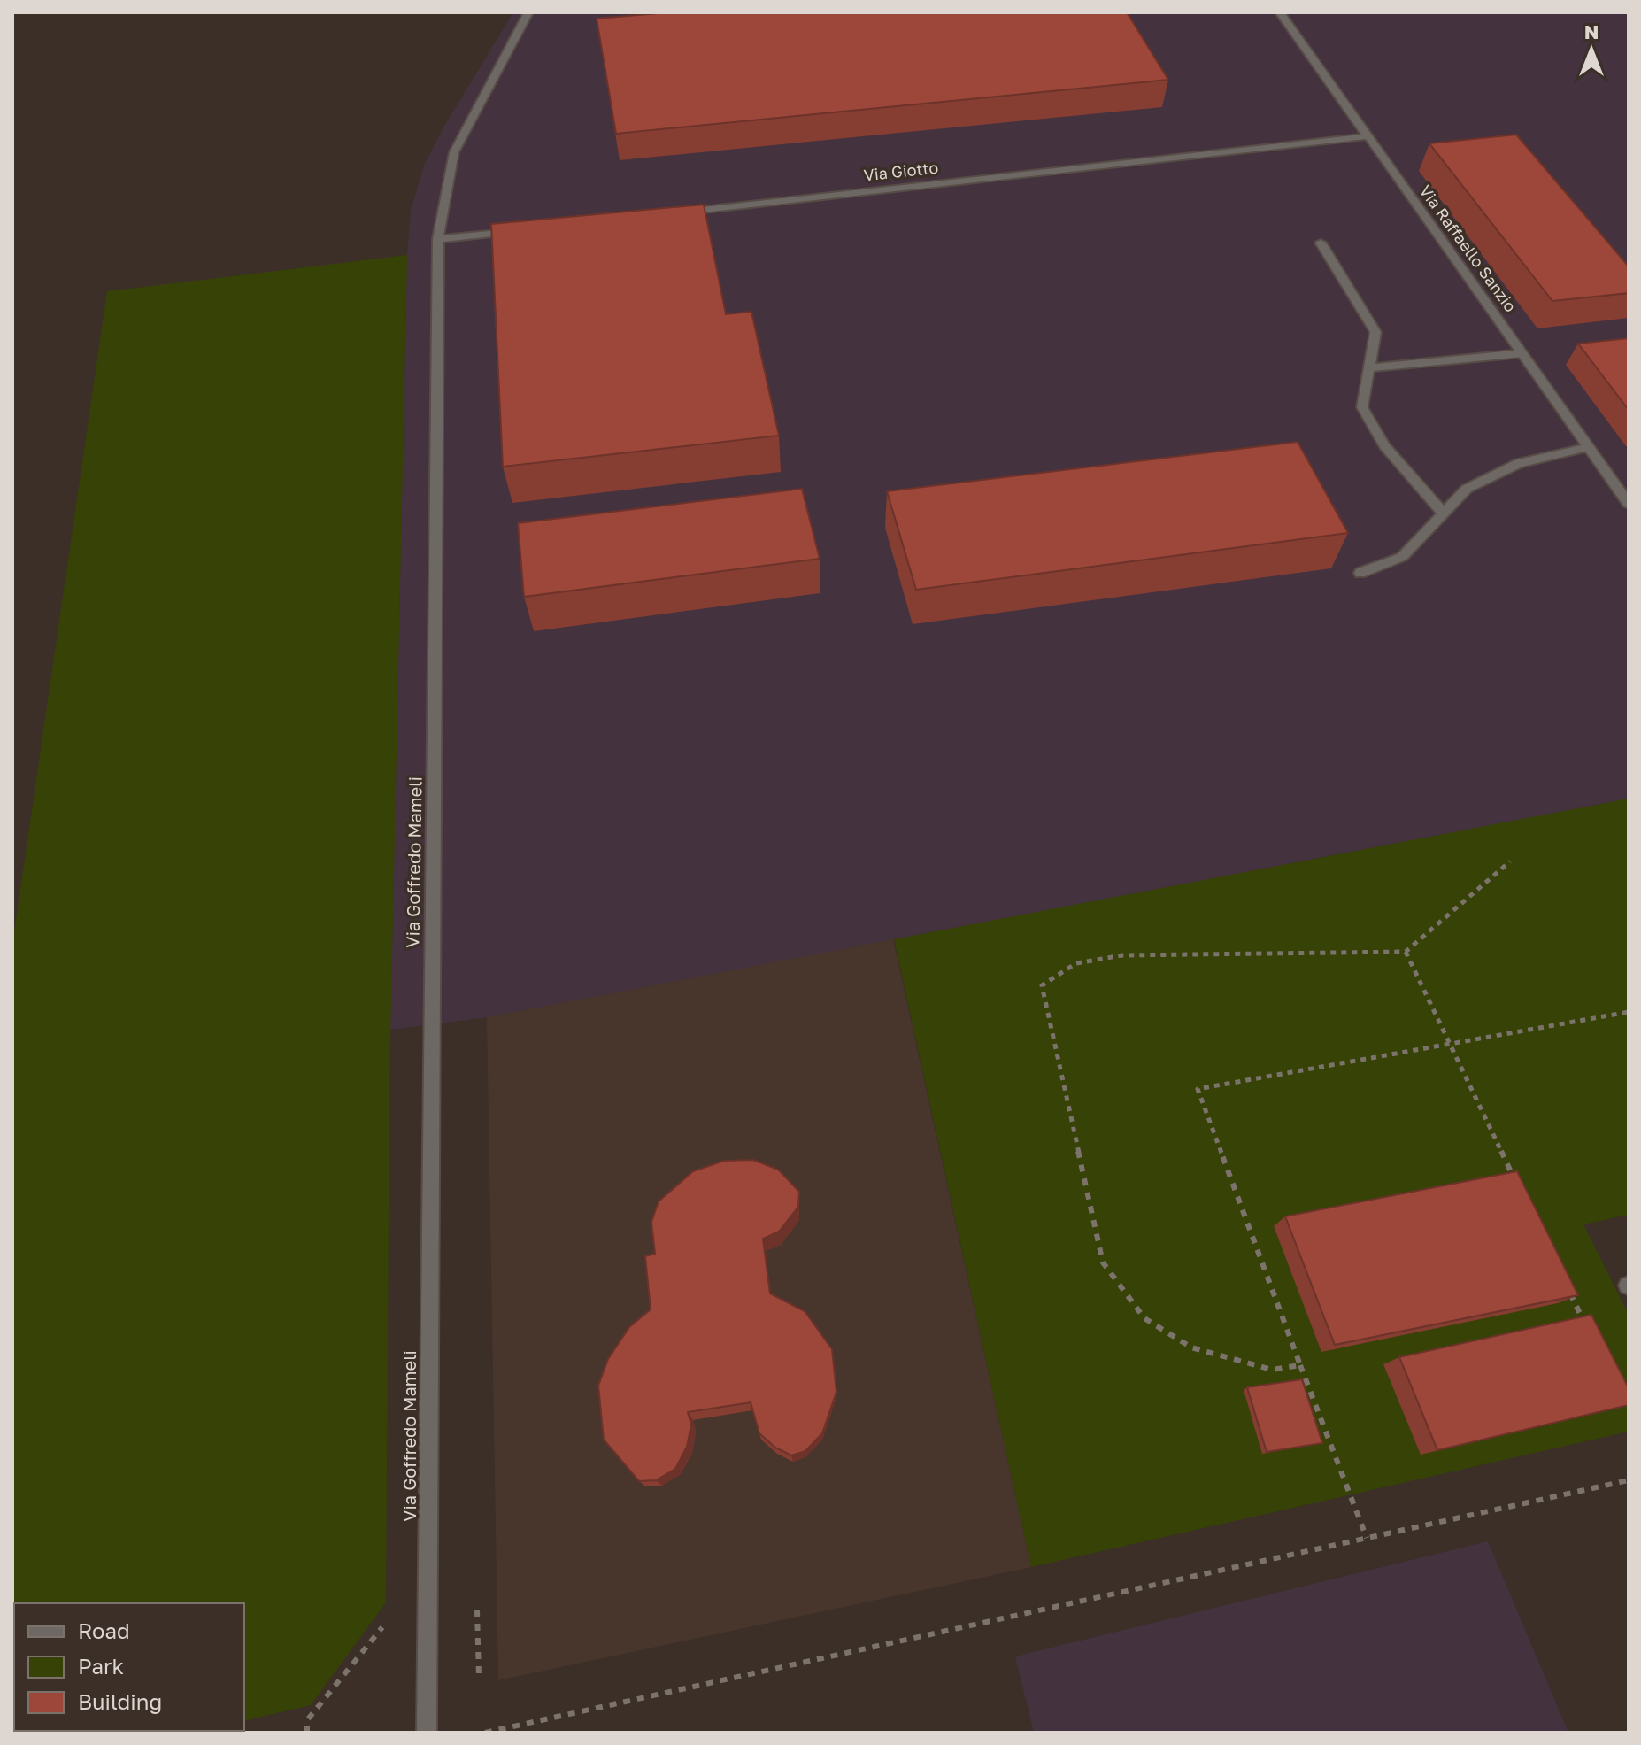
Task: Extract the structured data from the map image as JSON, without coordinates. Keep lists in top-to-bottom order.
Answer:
{
  "streets": {
    "street": ["Via Giotto", "Via Raffaello Sanzio", "Via Goffredo Mameli"]
  },
  "crossings": [
    ["Via Giotto", "Via Raffaello Sanzio"]
  ],
  "legend": ["Road", "Park", "Building"],
  "north": "top"
}
